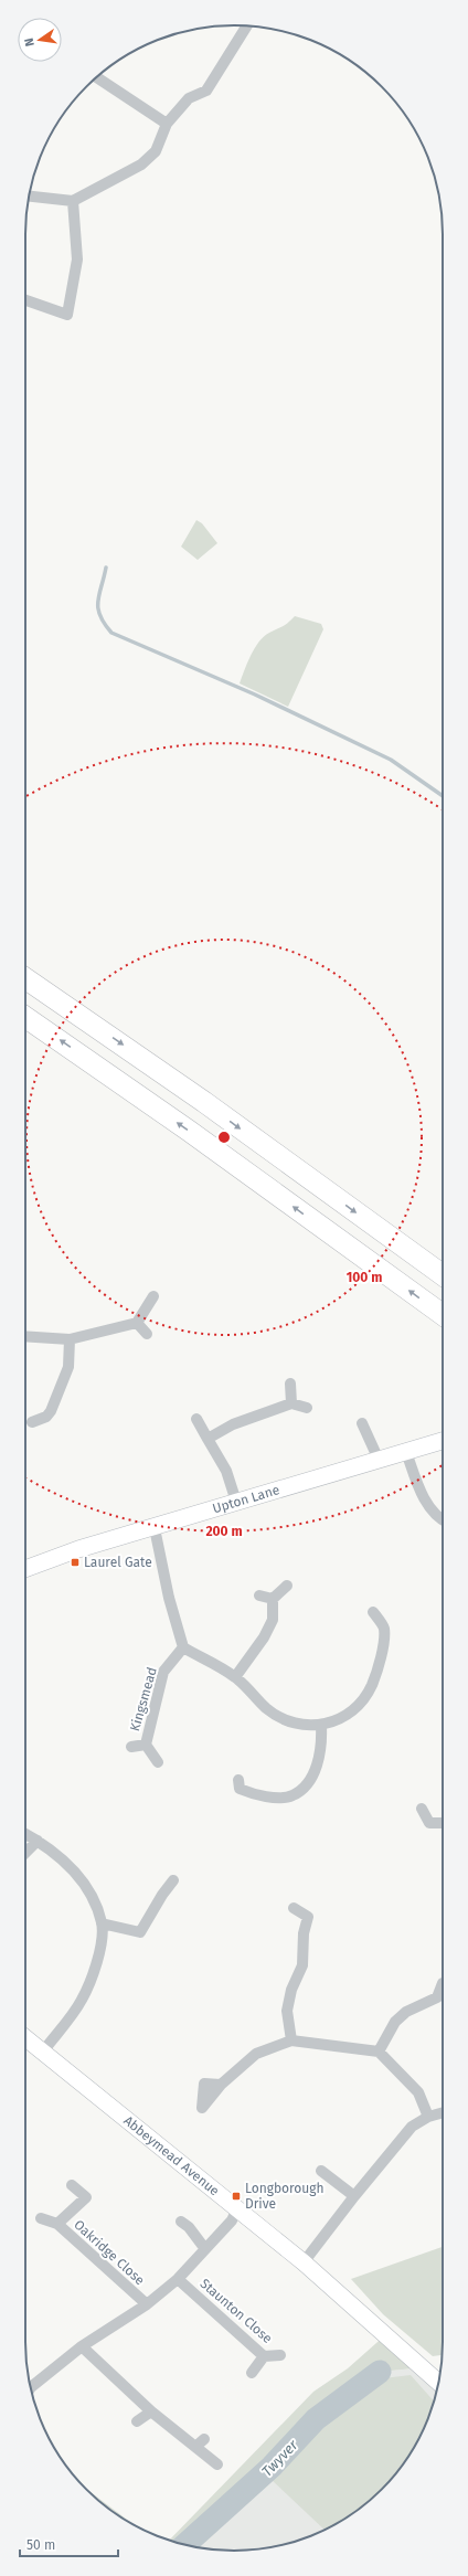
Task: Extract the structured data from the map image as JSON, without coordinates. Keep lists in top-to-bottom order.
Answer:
{
  "streets": {
    "street": [
      "Upton Lane",
      "Kingsmead",
      "Abbeymead Avenue",
      "Oakridge Close",
      "Staunton Close"
    ]
  },
  "water": ["Twyver"],
  "places": {
    "transit": ["Laurel Gate", "Longborough Drive"]
  },
  "scale_bar": "50 m",
  "north": "left",
  "rings": ["100 m", "200 m"]
}
